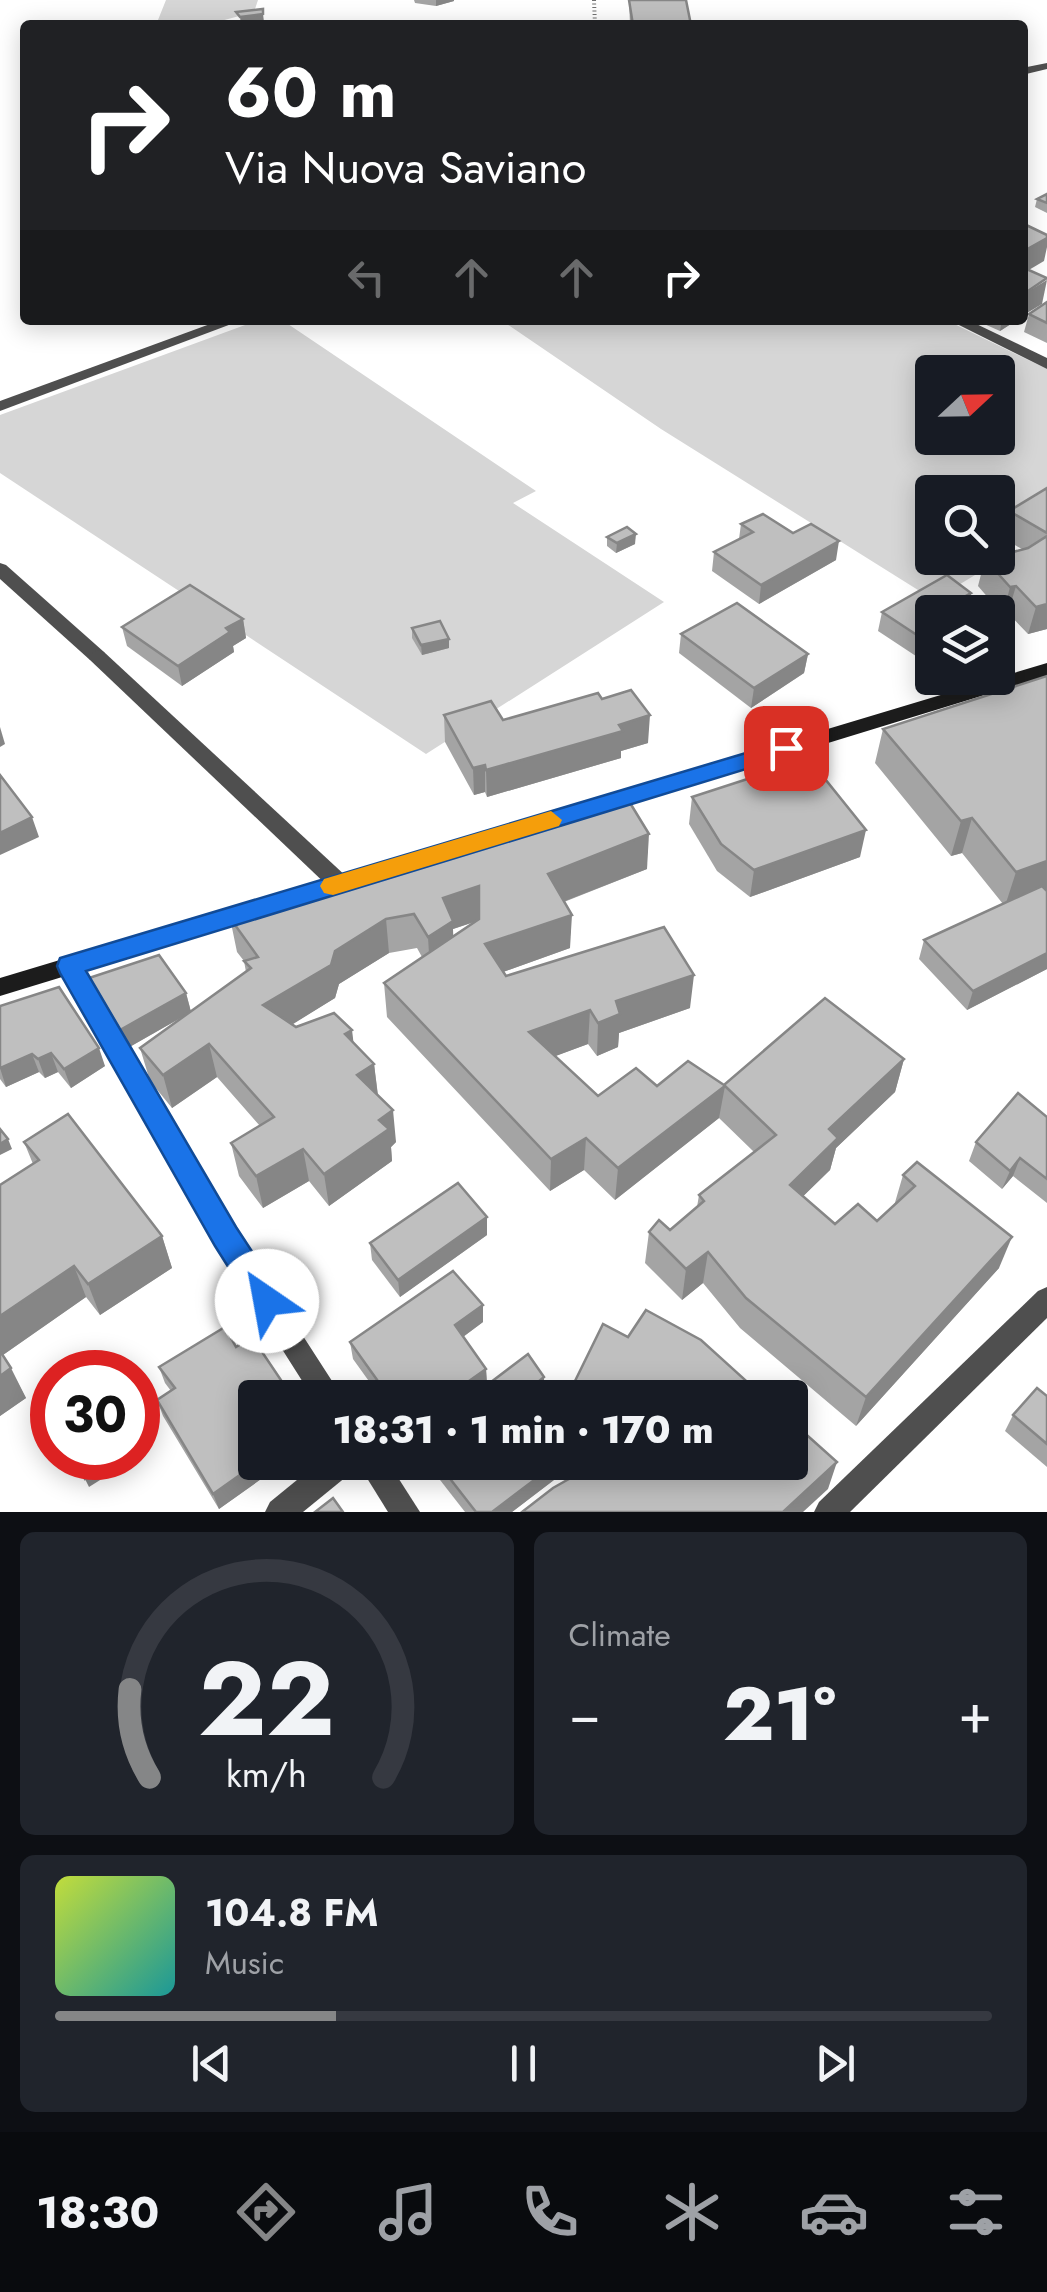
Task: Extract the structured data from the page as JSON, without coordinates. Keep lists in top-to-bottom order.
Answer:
{
  "north": "right",
  "page": {
    "turn": ["60 m", "Via Nuova Saviano"],
    "limit": "30",
    "trip": "18:31 · 1 min · 170 m",
    "tile": "Climate",
    "heat": ["−", "21°", "+"],
    "song": ["104.8 FM", "Music"],
    "tabs": "18:30",
    "gauge": ["22", "km/h"]
  }
}
